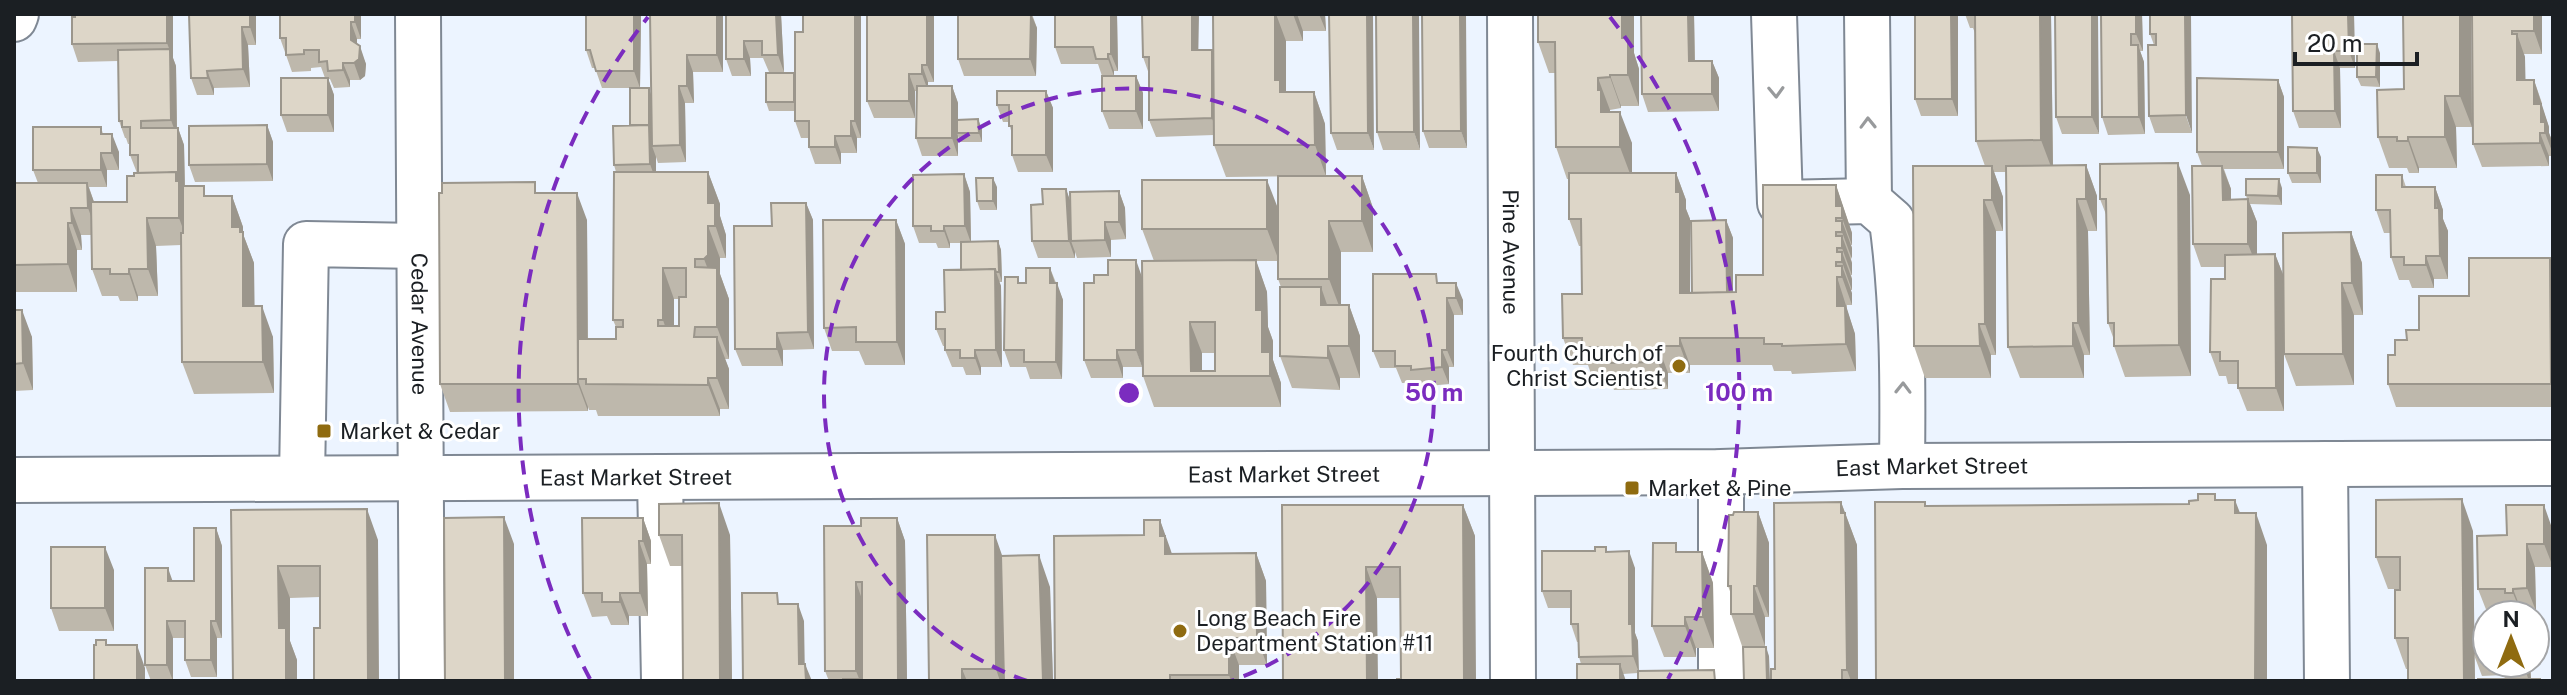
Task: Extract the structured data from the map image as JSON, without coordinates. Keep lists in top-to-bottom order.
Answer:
{
  "streets": {
    "street": ["Pine Avenue", "Cedar Avenue", "East Market Street"]
  },
  "crossings": [
    ["Pine Avenue", "East Market Street"],
    ["Cedar Avenue", "East Market Street"]
  ],
  "places": {
    "other": ["Fourth Church of Christ Scientist", "Long Beach Fire Department Station #11"],
    "transit": ["Market & Cedar", "Market & Pine"]
  },
  "scale_bar": "20 m",
  "north": "top",
  "rings": ["50 m", "100 m"]
}
